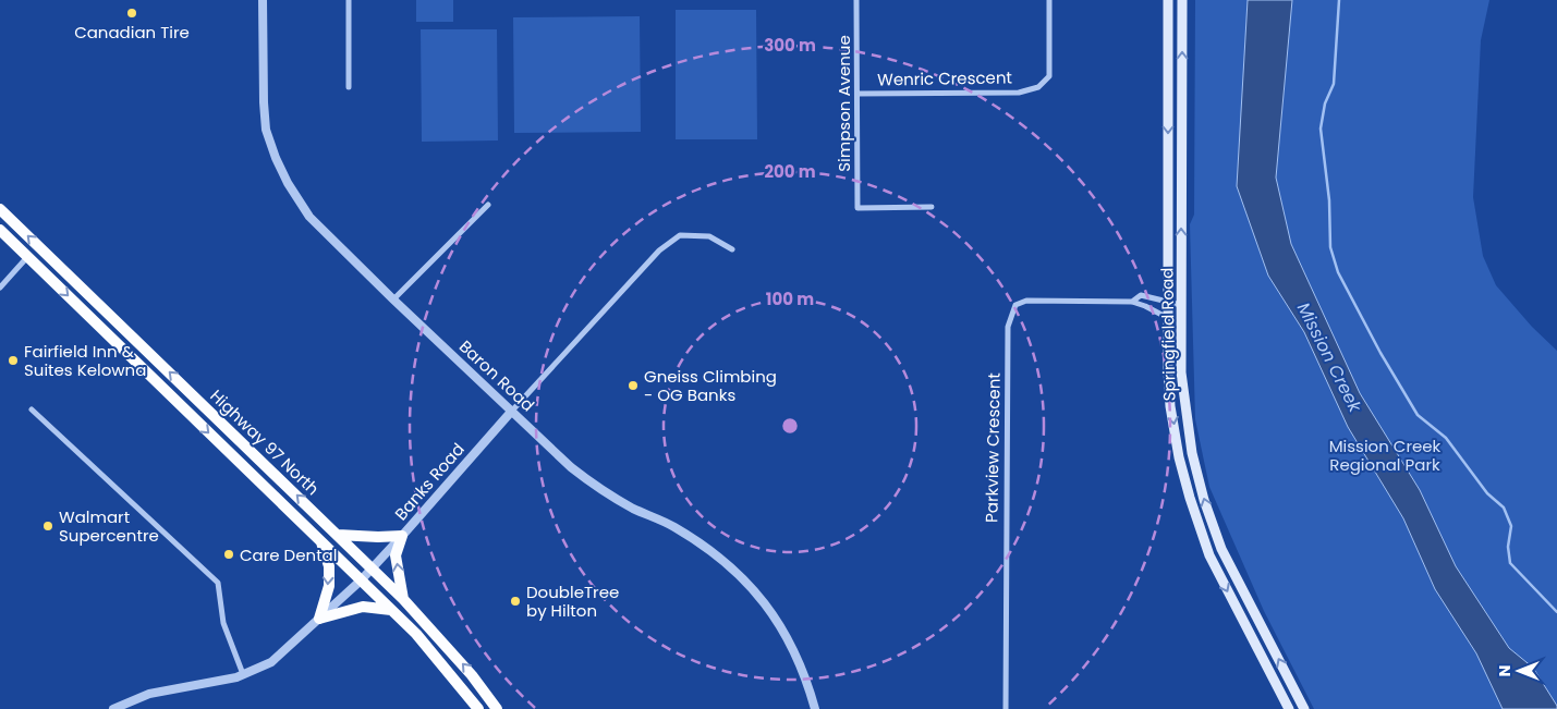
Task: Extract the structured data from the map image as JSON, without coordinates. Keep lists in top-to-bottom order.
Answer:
{
  "streets": {
    "highway": ["Highway 97 North"],
    "main road": ["Springfield Road"],
    "street": [
      "Wenric Crescent",
      "Simpson Avenue",
      "Baron Road",
      "Parkview Crescent",
      "Banks Road"
    ]
  },
  "crossings": [
    ["Wenric Crescent", "Simpson Avenue"],
    ["Springfield Road", "Parkview Crescent"],
    ["Baron Road", "Banks Road"],
    ["Highway 97 North", "Banks Road"]
  ],
  "water": ["Mission Creek"],
  "parks": ["Mission Creek Regional Park"],
  "places": [
    "Canadian Tire",
    "Fairfield Inn & Suites Kelowna",
    "Gneiss Climbing - OG Banks",
    "Walmart Supercentre",
    "Care Dental",
    "DoubleTree by Hilton"
  ],
  "north": "left",
  "rings": ["300 m", "200 m", "100 m"]
}
